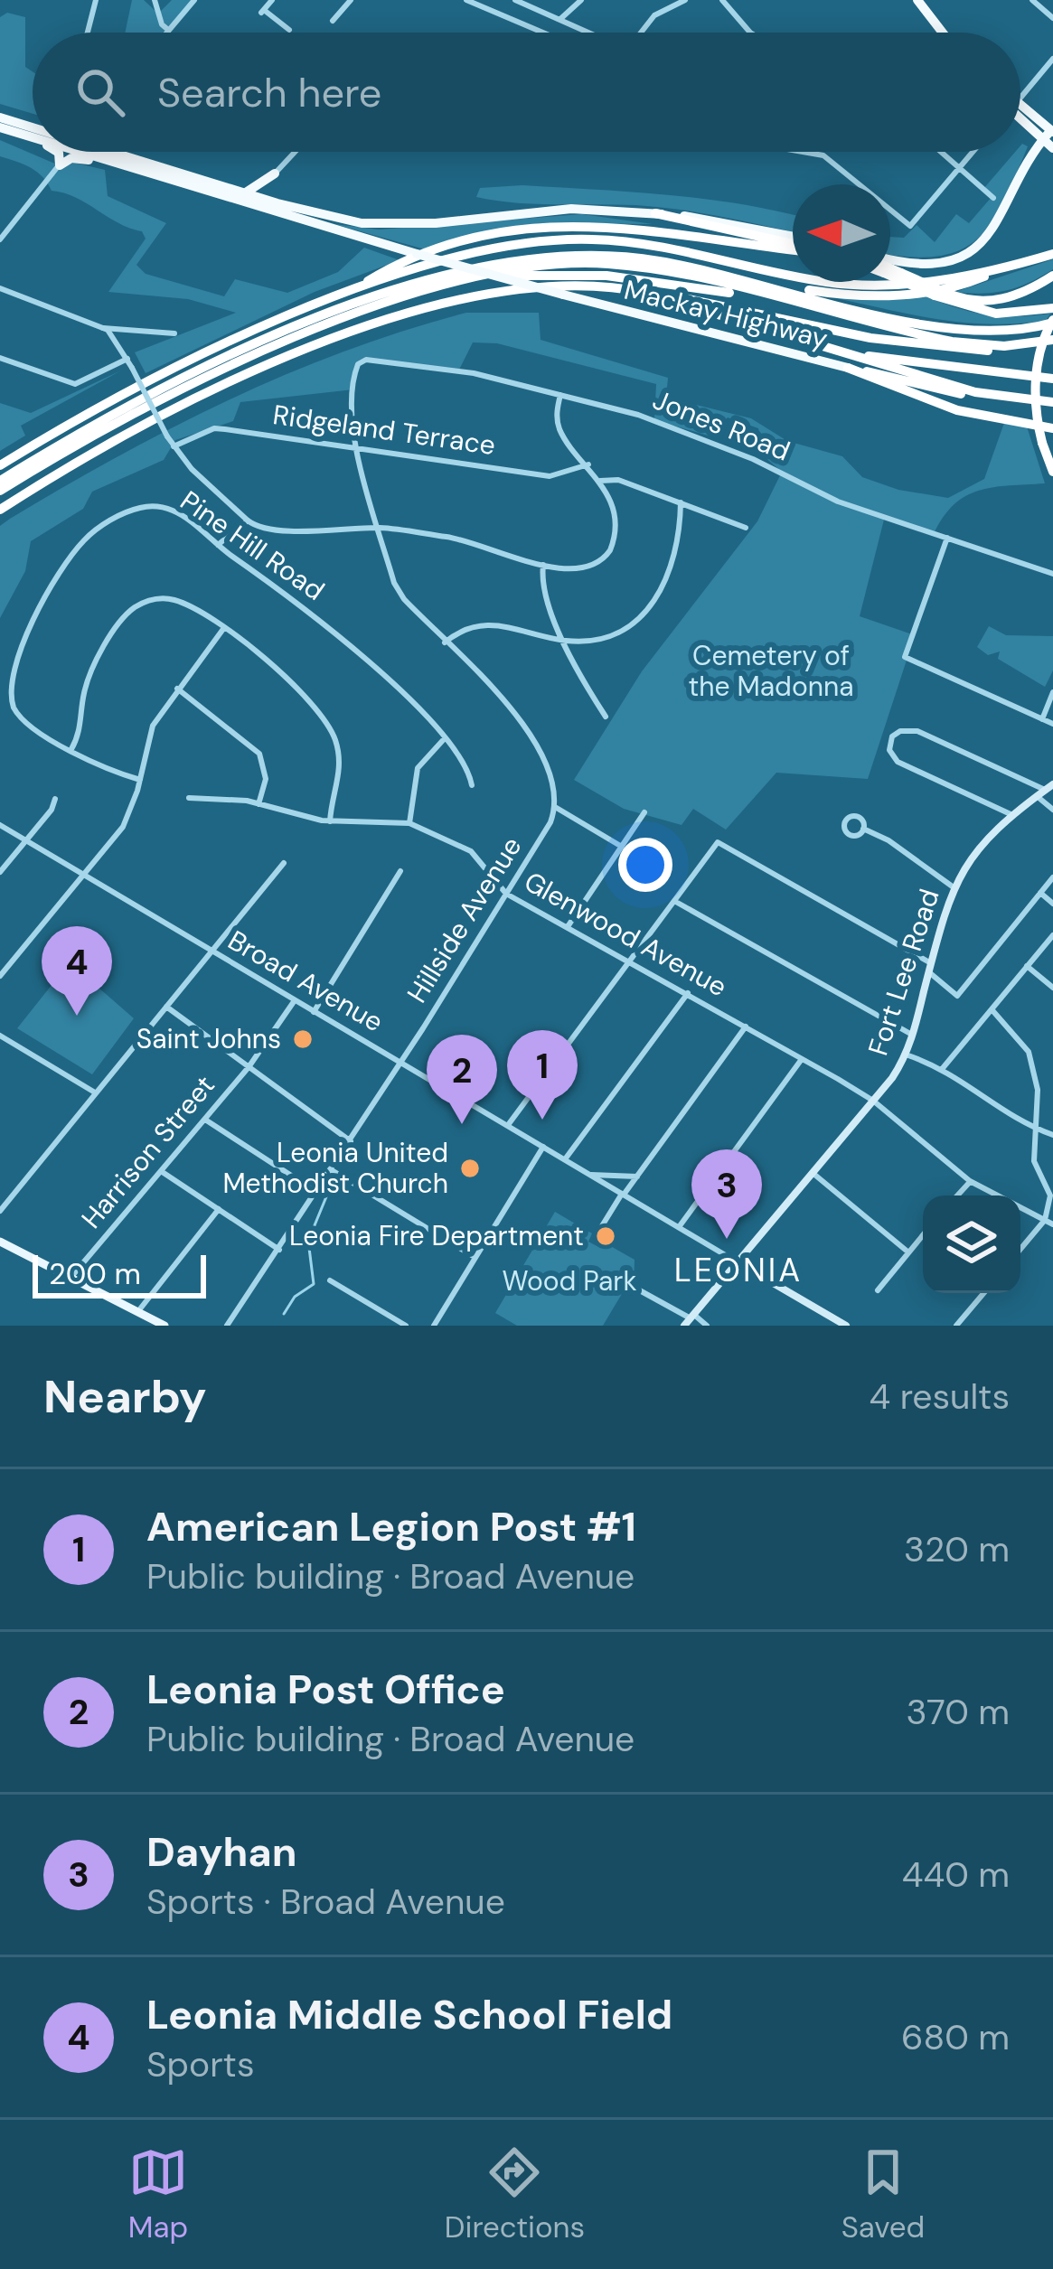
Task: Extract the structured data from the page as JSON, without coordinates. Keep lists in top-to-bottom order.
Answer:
{
  "streets": {
    "highway": ["Mackay Highway"],
    "main road": ["Fort Lee Road", "Broad Avenue"],
    "street": [
      "Jones Road",
      "Ridgeland Terrace",
      "Pine Hill Road",
      "Hillside Avenue",
      "Glenwood Avenue",
      "Harrison Street"
    ]
  },
  "crossings": [
    ["Jones Road", "Ridgeland Terrace"],
    ["Hillside Avenue", "Glenwood Avenue"],
    ["Hillside Avenue", "Broad Avenue"],
    ["Glenwood Avenue", "Fort Lee Road"],
    ["Fort Lee Road", "Broad Avenue"],
    ["Broad Avenue", "Harrison Street"]
  ],
  "districts": ["LEONIA"],
  "parks": ["Cemetery of the Madonna", "Wood Park"],
  "places": ["Saint Johns", "Leonia United Methodist Church", "Leonia Fire Department"],
  "scale_bar": "200 m",
  "north": "left",
  "page": {
    "search": "Search here",
    "pins": [
      "4",
      "1",
      "2",
      "3"
    ],
    "scale": "200 m",
    "heading": ["Nearby", "4 results"],
    "list": [
      {
        "mark": "1",
        "name": "American Legion Post #1",
        "note": "Public building · Broad Avenue",
        "value": "320 m"
      },
      {
        "mark": "2",
        "name": "Leonia Post Office",
        "note": "Public building · Broad Avenue",
        "value": "370 m"
      },
      {
        "mark": "3",
        "name": "Dayhan",
        "note": "Sports · Broad Avenue",
        "value": "440 m"
      },
      {
        "mark": "4",
        "name": "Leonia Middle School Field",
        "note": "Sports",
        "value": "680 m"
      }
    ],
    "nav": ["Map", "Directions", "Saved"]
  }
}
